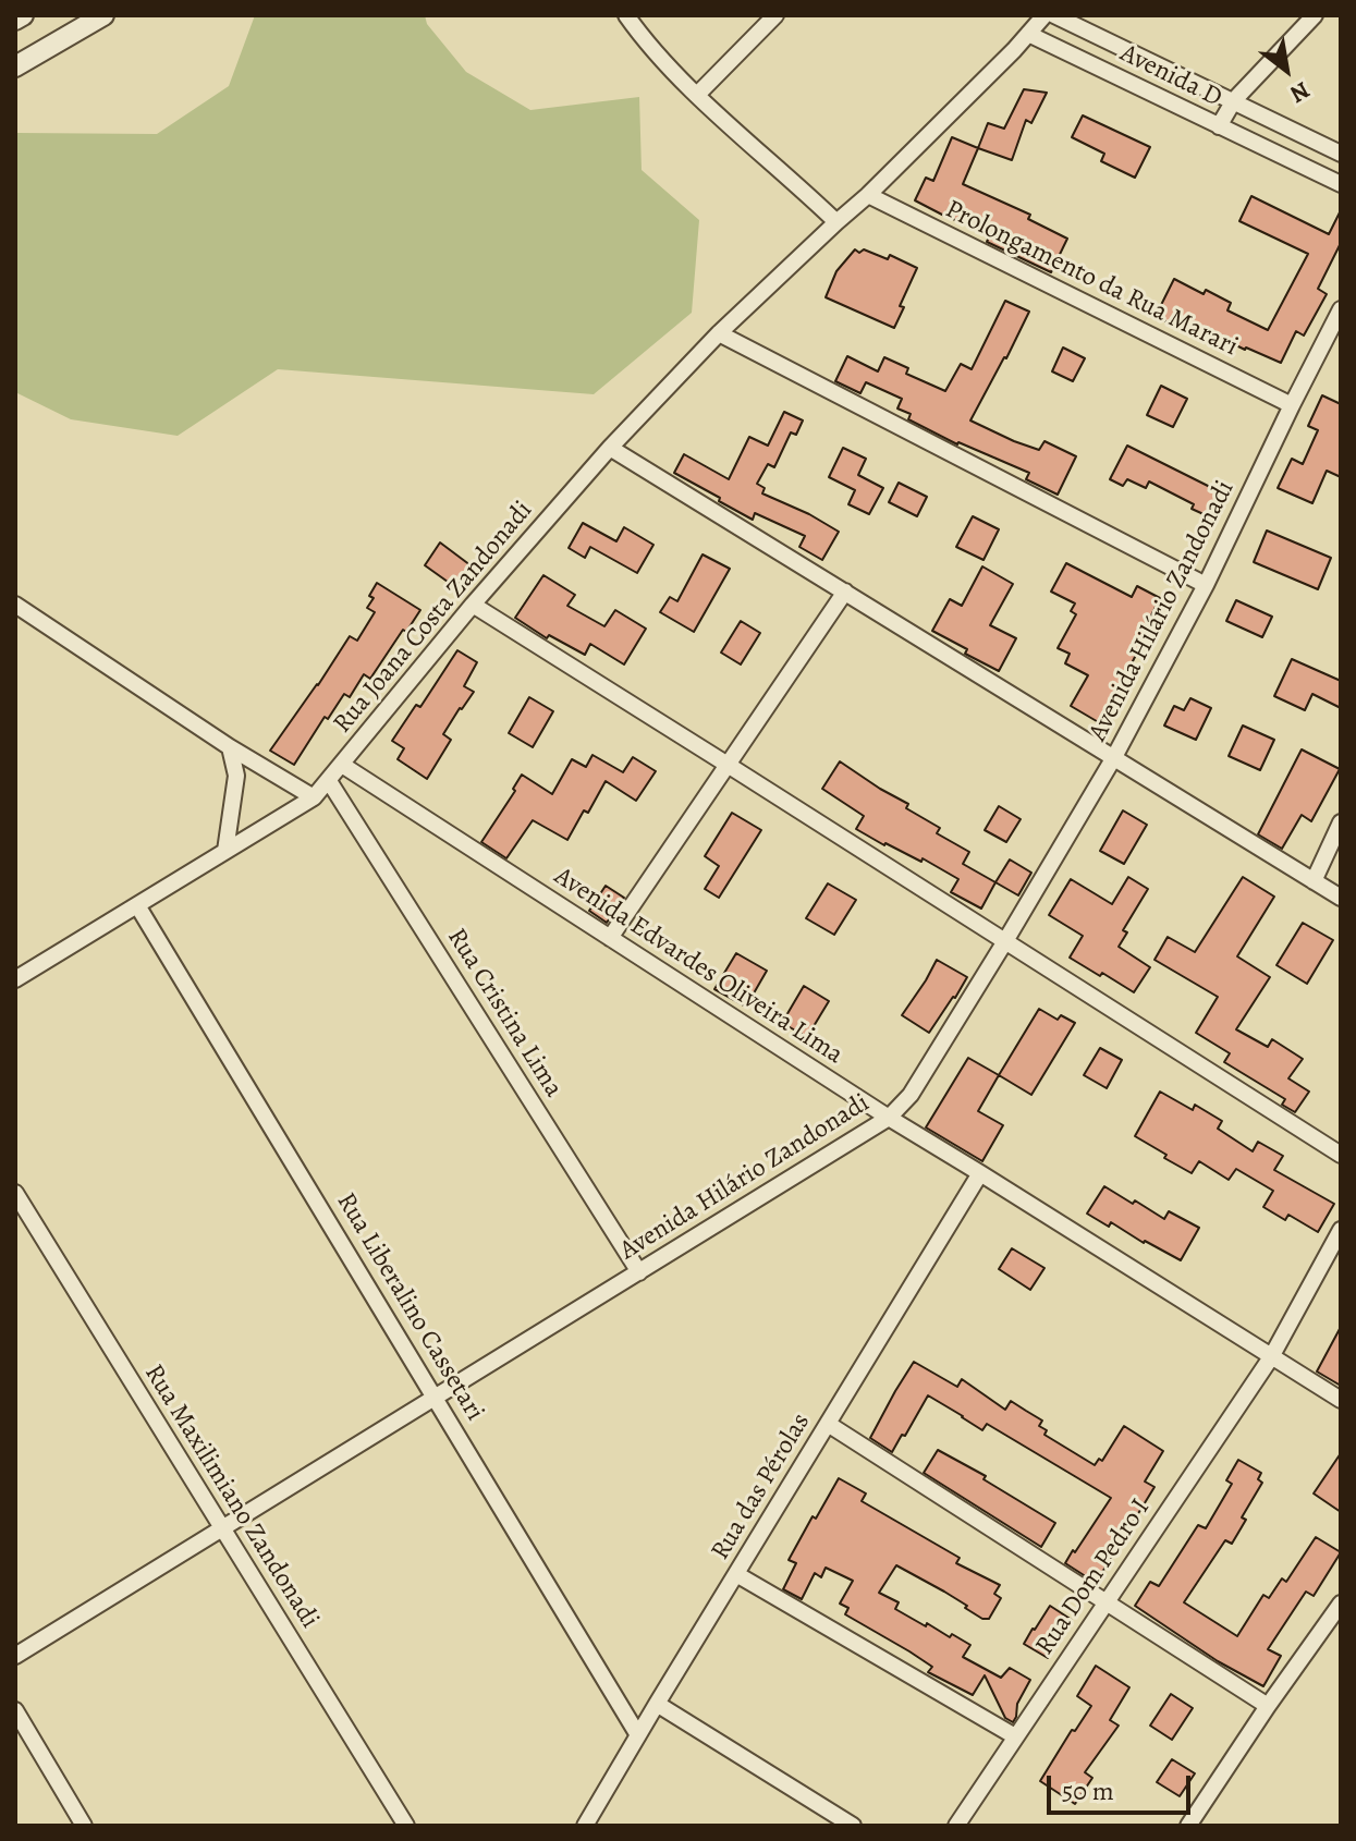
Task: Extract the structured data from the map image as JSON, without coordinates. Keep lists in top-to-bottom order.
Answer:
{
  "streets": {
    "street": [
      "Avenida D",
      "Prolongamento da Rua Marari",
      "Avenida Hilário Zandonadi",
      "Rua Joana Costa Zandonadi",
      "Avenida Edvardes Oliveira Lima",
      "Rua Cristina Lima",
      "Rua Liberalino Cassetari",
      "Rua das Pérolas",
      "Rua Maxilimiano Zandonadi",
      "Rua Dom Pedro I"
    ]
  },
  "crossings": [
    ["Avenida D", "Rua Joana Costa Zandonadi"],
    ["Prolongamento da Rua Marari", "Avenida Hilário Zandonadi"],
    ["Prolongamento da Rua Marari", "Rua Joana Costa Zandonadi"],
    ["Avenida Hilário Zandonadi", "Avenida Edvardes Oliveira Lima"],
    ["Avenida Hilário Zandonadi", "Rua Cristina Lima"],
    ["Avenida Hilário Zandonadi", "Rua Liberalino Cassetari"],
    ["Avenida Hilário Zandonadi", "Rua Maxilimiano Zandonadi"],
    ["Rua Joana Costa Zandonadi", "Avenida Edvardes Oliveira Lima"],
    ["Rua Joana Costa Zandonadi", "Rua Cristina Lima"],
    ["Rua Joana Costa Zandonadi", "Rua Liberalino Cassetari"],
    ["Avenida Edvardes Oliveira Lima", "Rua das Pérolas"],
    ["Avenida Edvardes Oliveira Lima", "Rua Dom Pedro I"],
    ["Rua Liberalino Cassetari", "Rua das Pérolas"]
  ],
  "scale_bar": "50 m",
  "north": "bottom right"
}
